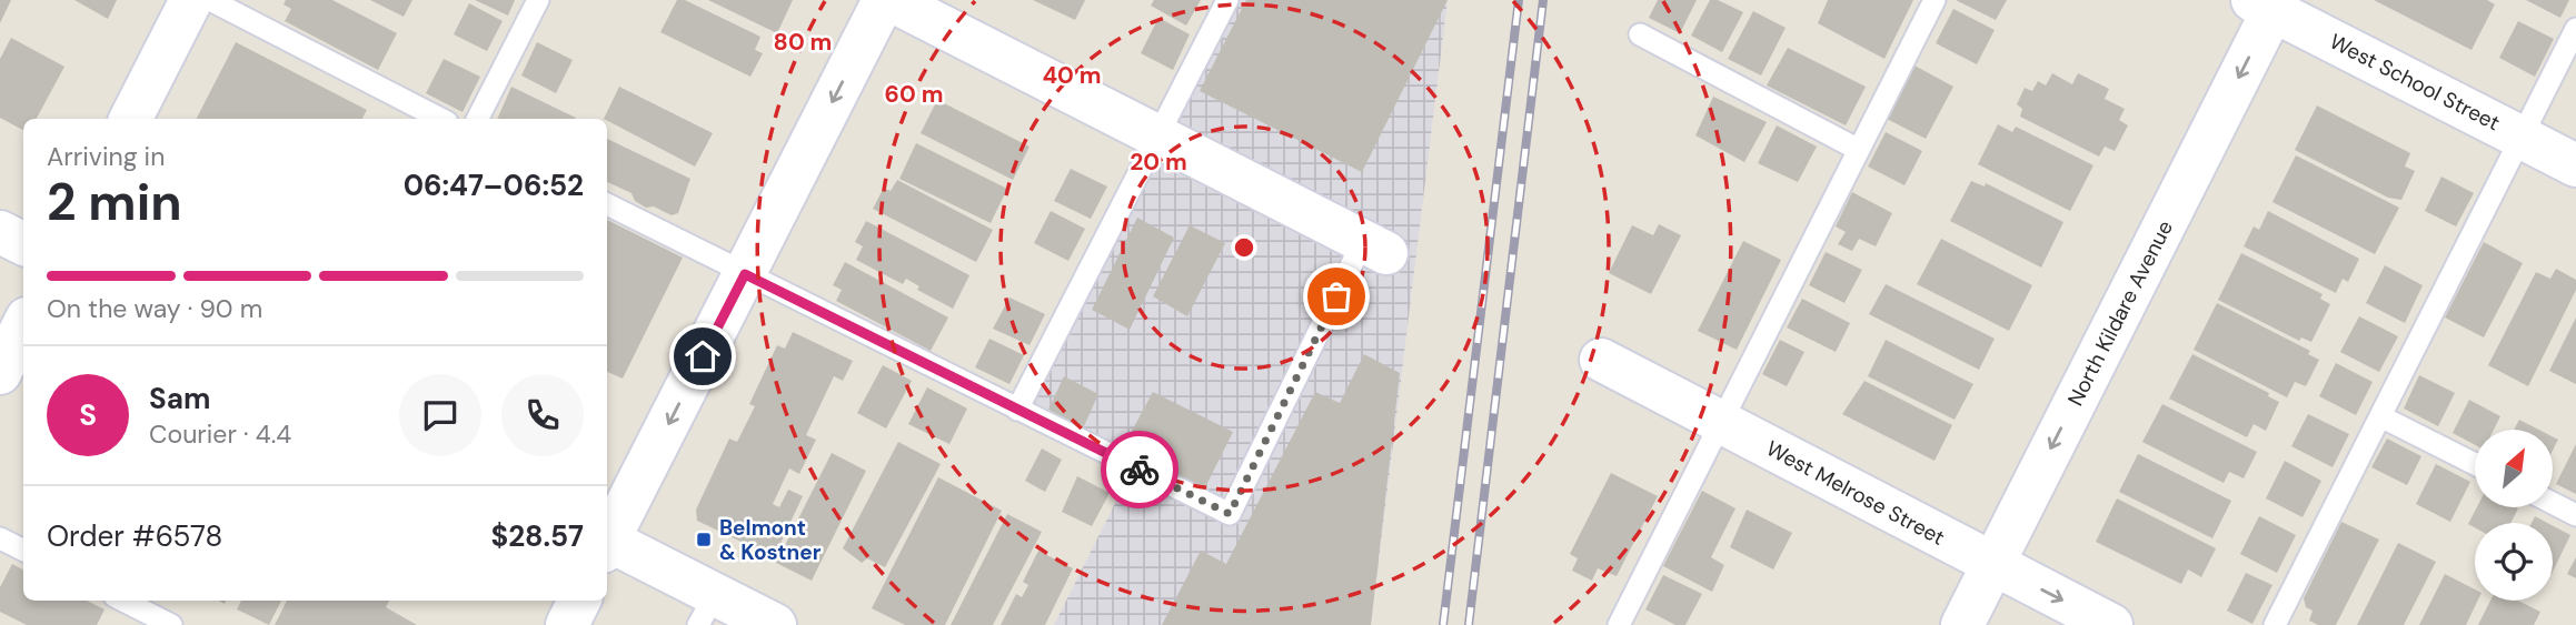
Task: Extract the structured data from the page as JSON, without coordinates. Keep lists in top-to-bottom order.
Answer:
{
  "streets": {
    "street": ["West School Street", "North Kildare Avenue", "West Melrose Street"]
  },
  "crossings": [
    ["West School Street", "North Kildare Avenue"],
    ["North Kildare Avenue", "West Melrose Street"]
  ],
  "one_way": ["North Kildare Avenue"],
  "places": {
    "transit": ["Belmont & Kostner"]
  },
  "north": "top right",
  "page": {
    "heading": ["2 min", "Arriving in", "06:47–06:52"],
    "panel": [
      "Sam",
      "Courier · 4.4",
      "Order #6578",
      "$28.57"
    ],
    "bar": "On the way · 90 m",
    "round": "S"
  },
  "rings": [
    "80 m",
    "40 m",
    "60 m",
    "20 m"
  ]
}
